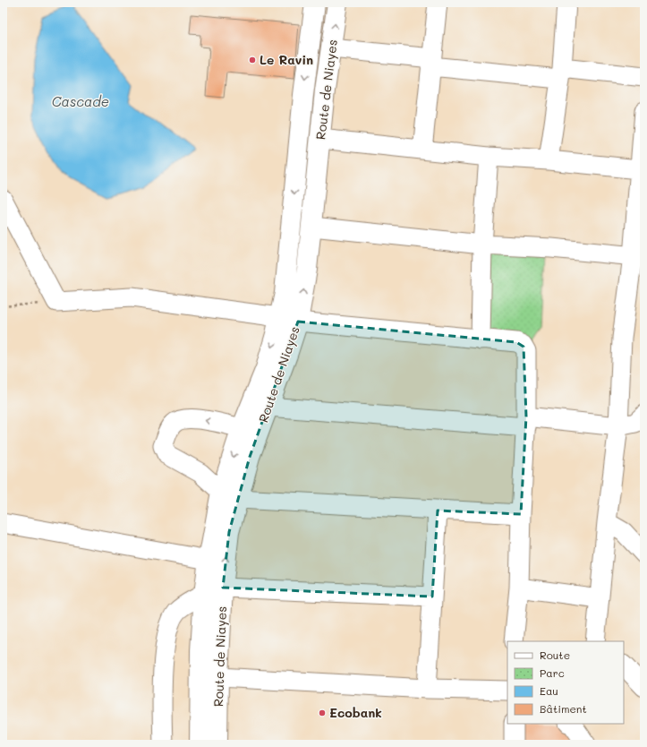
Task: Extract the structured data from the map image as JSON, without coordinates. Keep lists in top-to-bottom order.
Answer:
{
  "streets": {
    "main road": ["Route de Niayes"]
  },
  "water": ["Cascade"],
  "places": ["Le Ravin", "Ecobank"],
  "legend": [
    "Route",
    "Parc",
    "Eau",
    "Bâtiment"
  ]
}
